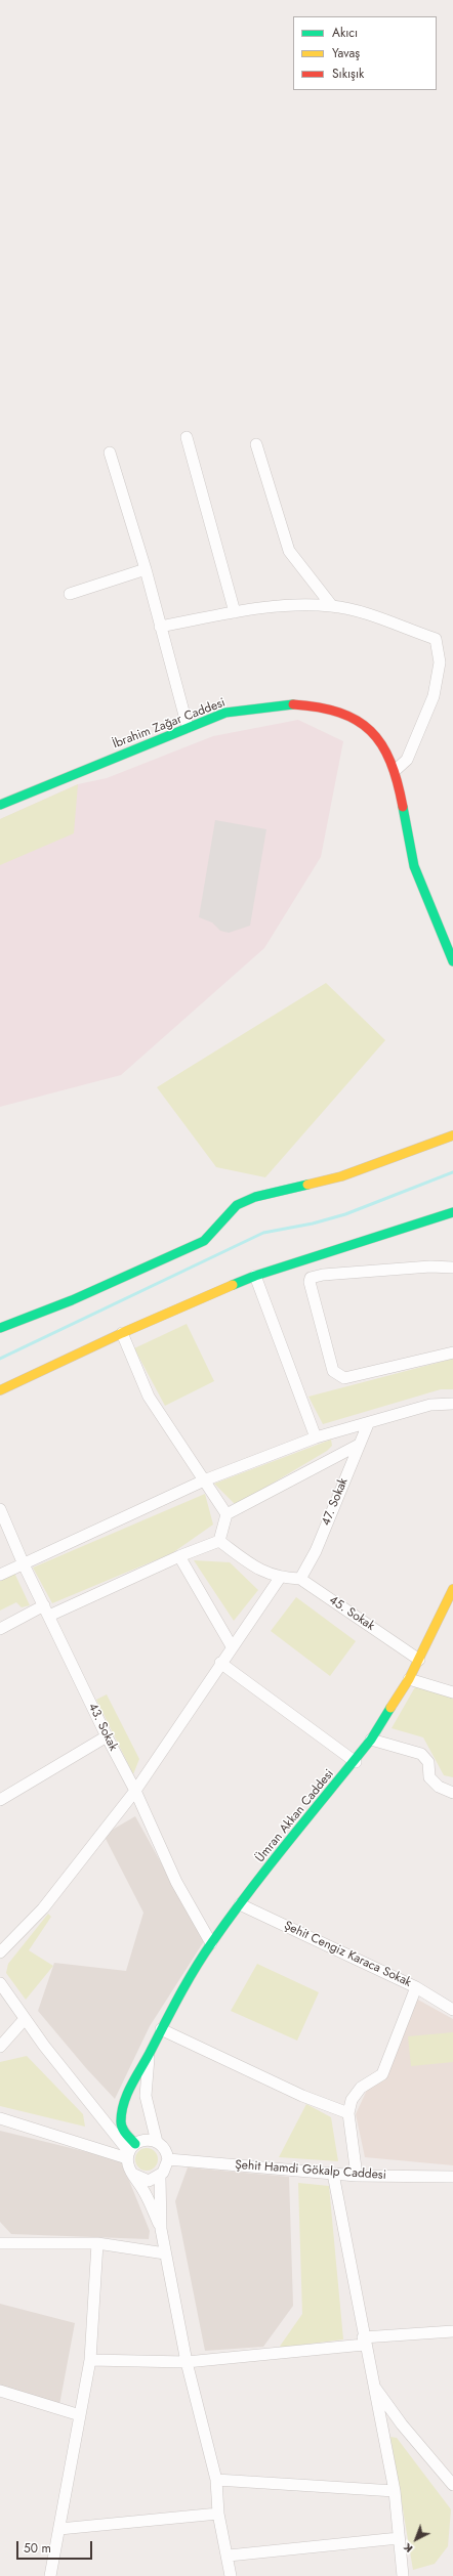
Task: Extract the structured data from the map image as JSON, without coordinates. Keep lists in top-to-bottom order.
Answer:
{
  "streets": {
    "street": [
      "İbrahim Zağar Caddesi",
      "47. Sokak",
      "45. Sokak",
      "43. Sokak",
      "Ümran Akkan Caddesi",
      "Şehit Cengiz Karaca Sokak",
      "Şehit Hamdi Gökalp Caddesi"
    ]
  },
  "crossings": [
    ["47. Sokak", "45. Sokak"],
    ["45. Sokak", "Ümran Akkan Caddesi"],
    ["43. Sokak", "Ümran Akkan Caddesi"],
    ["Ümran Akkan Caddesi", "Şehit Cengiz Karaca Sokak"],
    ["Ümran Akkan Caddesi", "Şehit Hamdi Gökalp Caddesi"]
  ],
  "legend": ["Akıcı", "Yavaş", "Sıkışık"],
  "scale_bar": "50 m",
  "north": "bottom left"
}
